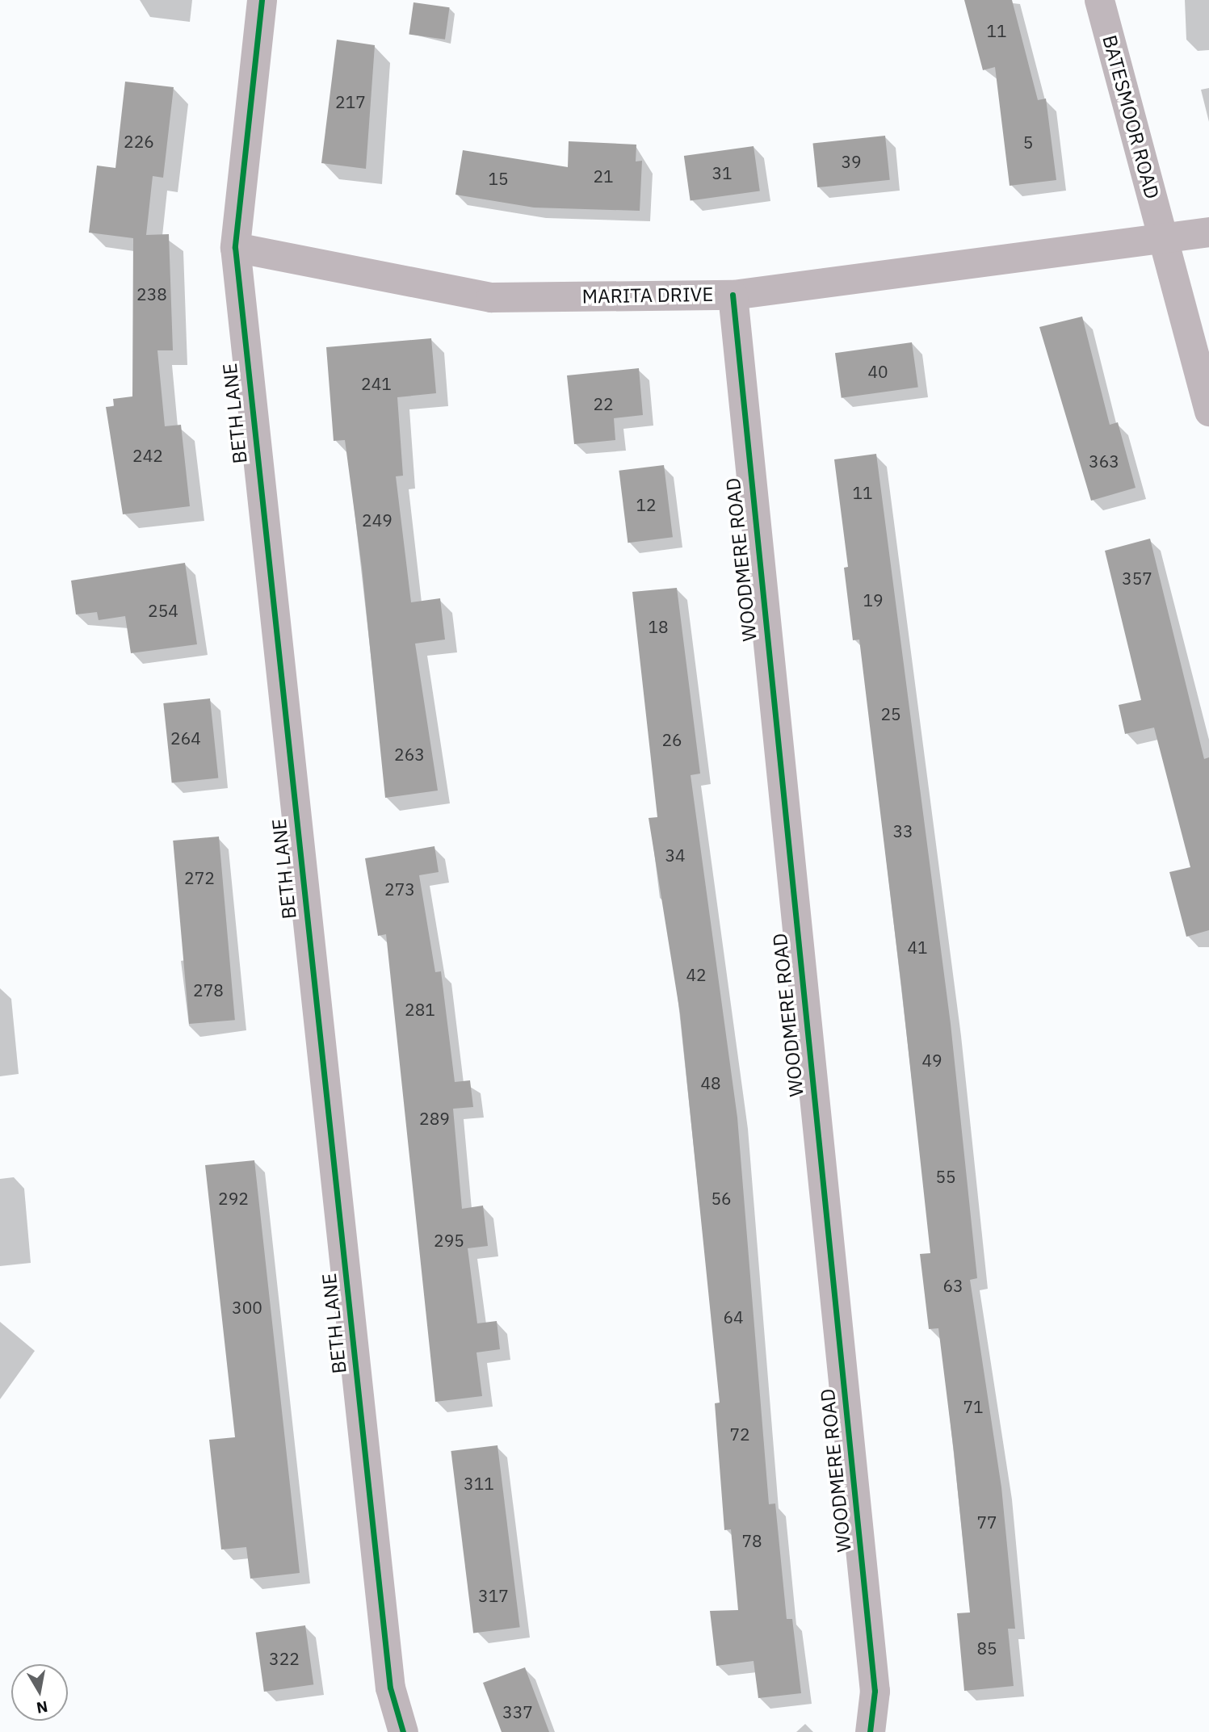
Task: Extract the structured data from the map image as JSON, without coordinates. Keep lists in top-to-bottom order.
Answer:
{
  "streets": {
    "street": [
      "BATESMOOR ROAD",
      "MARITA DRIVE",
      "BETH LANE",
      "WOODMERE ROAD"
    ]
  },
  "crossings": [
    ["BATESMOOR ROAD", "MARITA DRIVE"],
    ["MARITA DRIVE", "BETH LANE"],
    ["MARITA DRIVE", "WOODMERE ROAD"]
  ],
  "house_numbers": [
    "11",
    "217",
    "226",
    "5",
    "39",
    "31",
    "21",
    "15",
    "238",
    "40",
    "241",
    "22",
    "242",
    "363",
    "11",
    "12",
    "249",
    "357",
    "19",
    "254",
    "18",
    "25",
    "264",
    "26",
    "263",
    "33",
    "34",
    "272",
    "273",
    "41",
    "42",
    "278",
    "281",
    "49",
    "48",
    "289",
    "55",
    "292",
    "56",
    "295",
    "63",
    "300",
    "64",
    "71",
    "72",
    "311",
    "77",
    "78",
    "317",
    "85",
    "322",
    "337"
  ],
  "north": "bottom"
}
